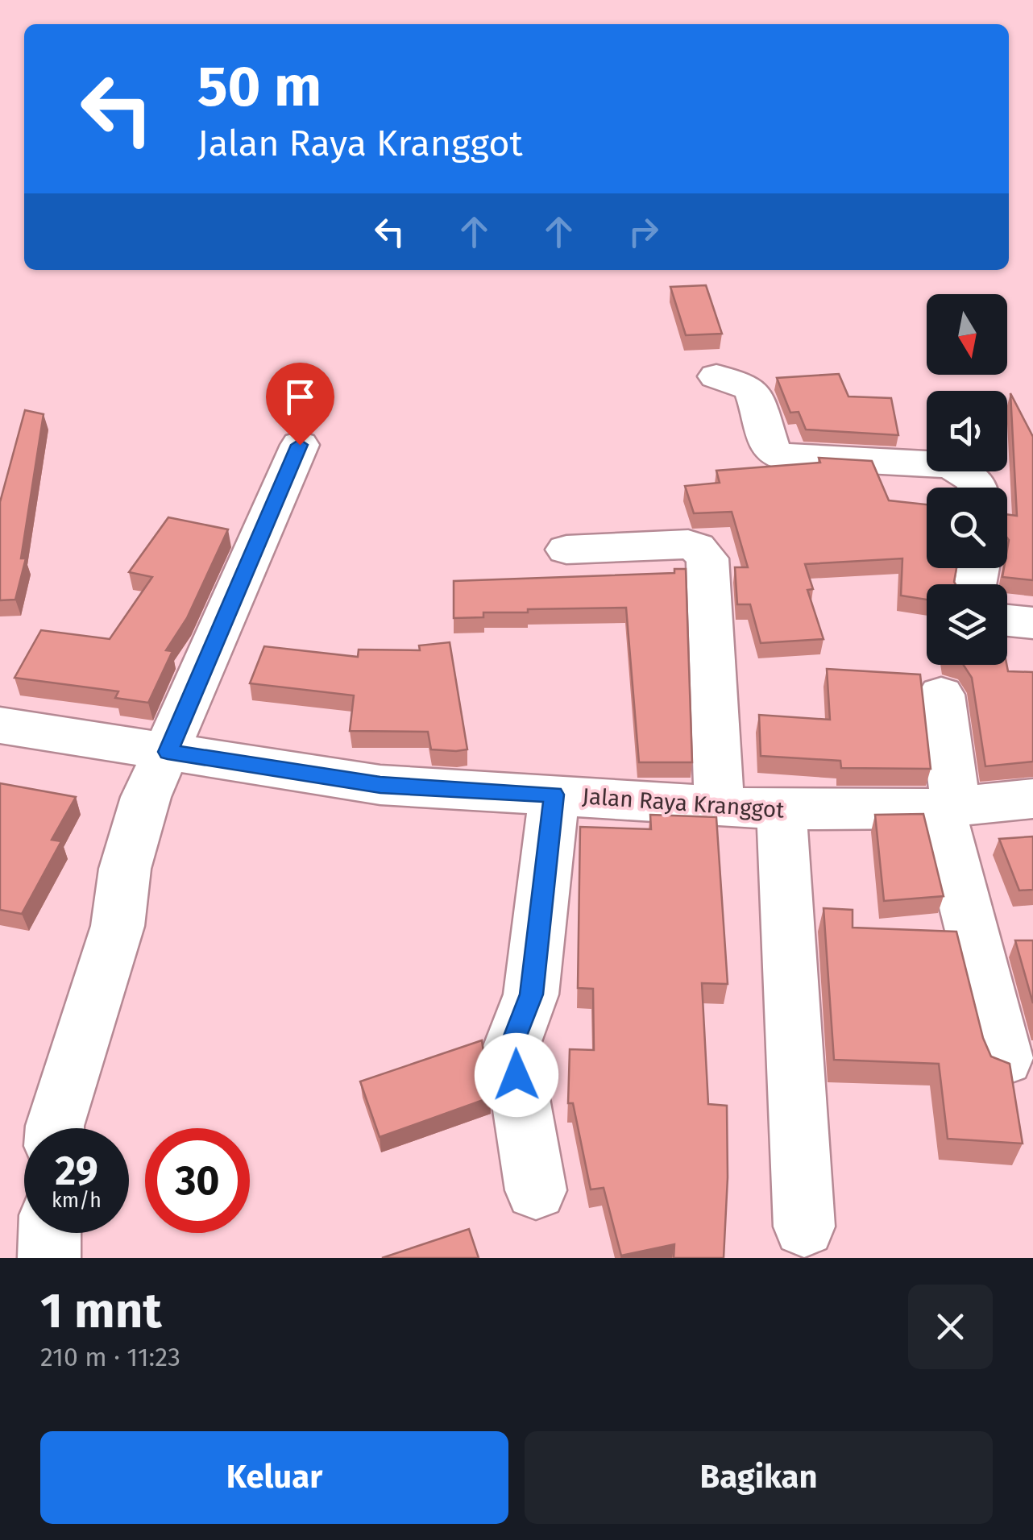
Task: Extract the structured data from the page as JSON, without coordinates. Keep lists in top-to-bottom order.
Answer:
{
  "streets": {
    "street": ["Jalan Raya Kranggot"]
  },
  "north": "bottom",
  "page": {
    "turn": ["50 m", "Jalan Raya Kranggot"],
    "speed": "29 km/h",
    "limit": "30",
    "heading": ["1 mnt", "210 m · 11:23"],
    "buttons": ["Keluar", "Bagikan"]
  }
}
